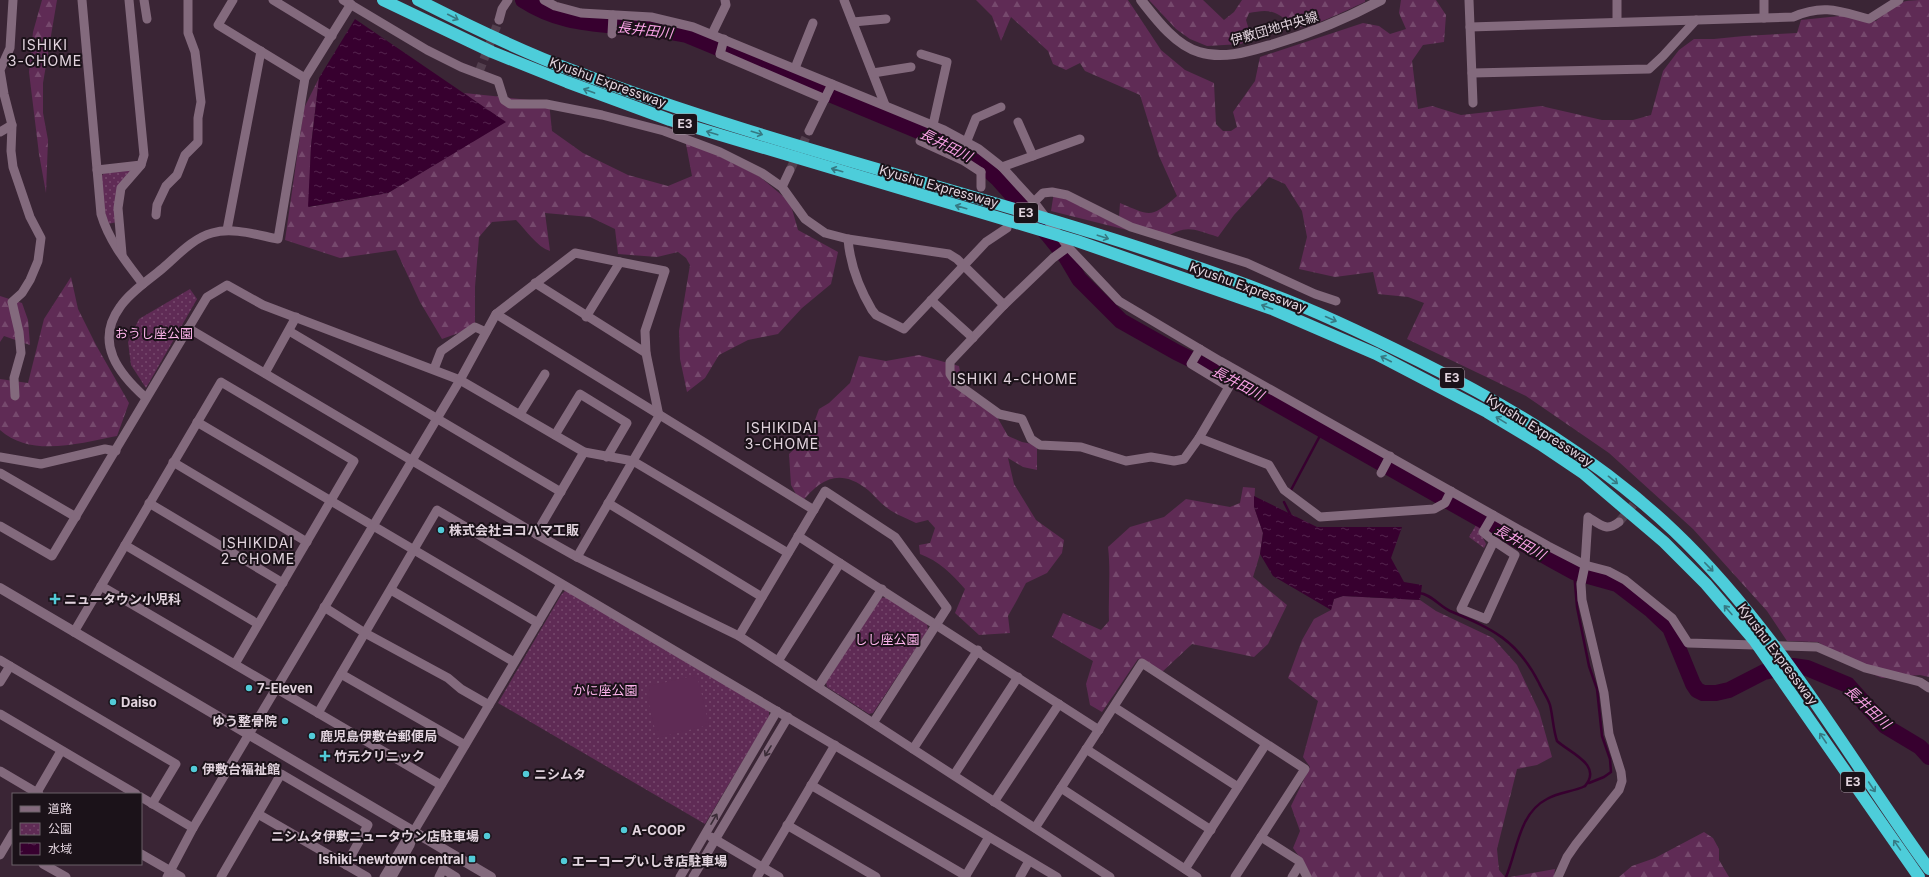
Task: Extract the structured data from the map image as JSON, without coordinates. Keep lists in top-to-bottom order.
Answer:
{
  "streets": {
    "highway": ["Kyushu Expressway", "E3"],
    "street": ["伊敷団地中央線"]
  },
  "districts": [
    "ISHIKI 3-CHOME",
    "ISHIKI 4-CHOME",
    "ISHIKIDAI 3-CHOME",
    "ISHIKIDAI 2-CHOME"
  ],
  "water": ["長井田川"],
  "parks": ["おうし座公園", "しし座公園", "かに座公園"],
  "places": {
    "other": [
      "株式会社ヨコハマ工販",
      "7-Eleven",
      "Daiso",
      "ゆう整骨院",
      "鹿児島伊敷台郵便局",
      "伊敷台福祉館",
      "ニシムタ",
      "A-COOP",
      "ニシムタ伊敷ニュータウン店駐車場",
      "エーコープいしき店駐車場"
    ],
    "health": ["ニュータウン小児科", "竹元クリニック"],
    "transit": ["Ishiki-newtown central"]
  },
  "legend": ["道路", "公園", "水域"]
}
